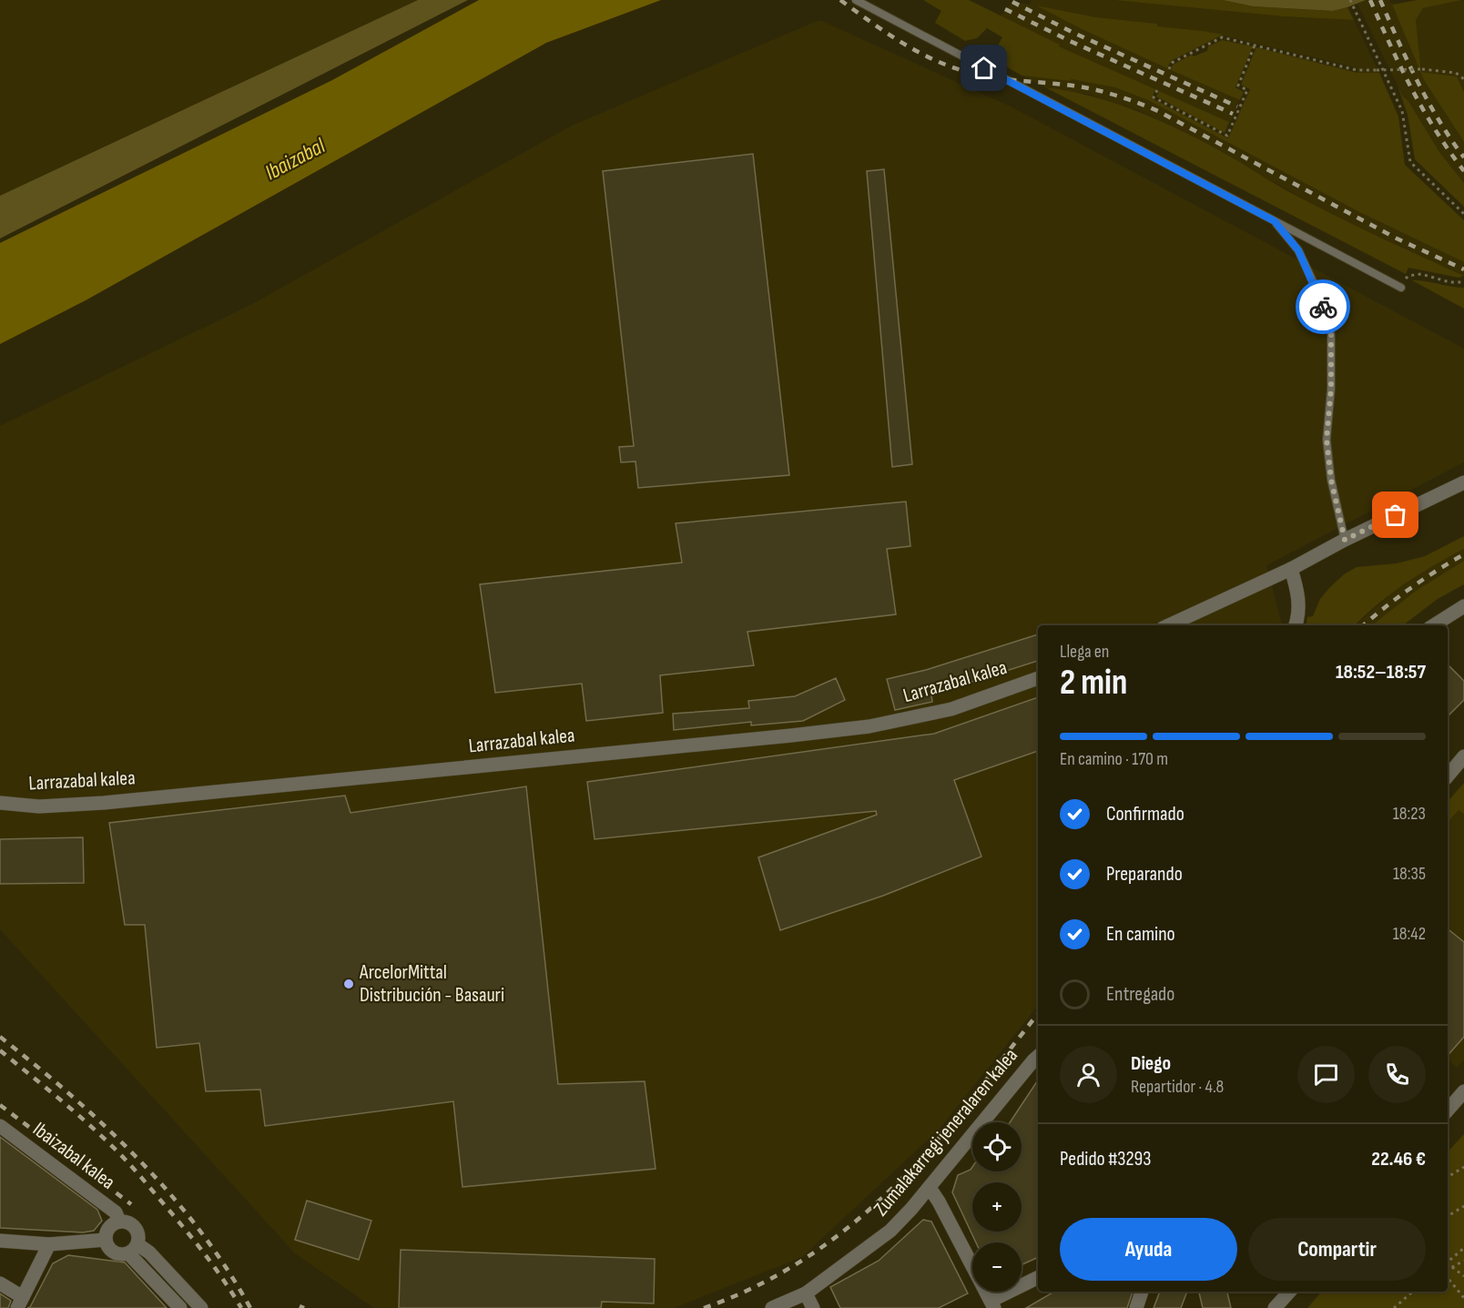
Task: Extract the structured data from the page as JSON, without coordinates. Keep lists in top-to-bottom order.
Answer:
{
  "streets": {
    "street": ["Larrazabal kalea", "Zumalakarregi jeneralaren kalea", "Ibaizabal kalea"]
  },
  "water": ["Ibaizabal"],
  "places": ["ArcelorMittal Distribución - Basauri"],
  "page": {
    "heading": ["2 min", "Llega en", "18:52–18:57"],
    "panel": [
      "Diego",
      "Repartidor · 4.8",
      "Pedido #3293",
      "22.46 €"
    ],
    "bar": "En camino · 170 m",
    "list": [
      ["Confirmado", "18:23"],
      ["Preparando", "18:35"],
      ["En camino", "18:42"],
      "Entregado"
    ],
    "map_buttons": ["+", "−"],
    "buttons": ["Ayuda", "Compartir"]
  }
}
